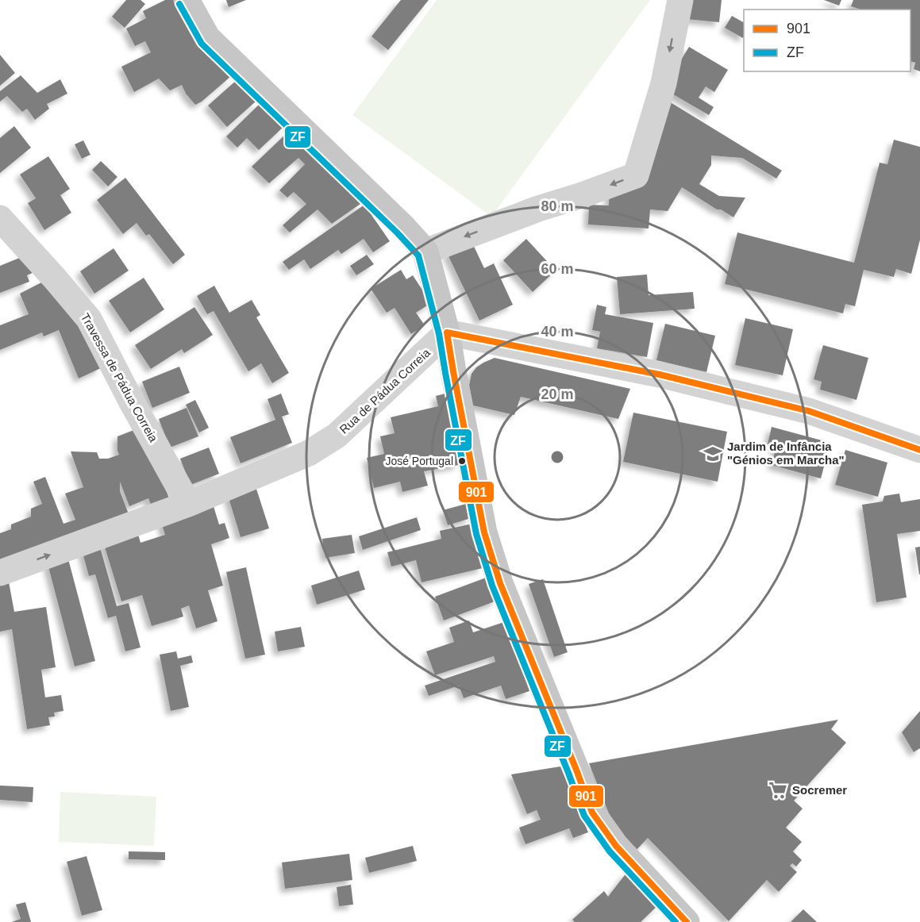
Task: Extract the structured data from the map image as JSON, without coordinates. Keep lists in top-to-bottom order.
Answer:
{
  "streets": {
    "street": ["Travessa de Pádua Correia", "Rua de Pádua Correia"]
  },
  "crossings": [
    ["Travessa de Pádua Correia", "Rua de Pádua Correia"]
  ],
  "one_way": ["Rua de Pádua Correia"],
  "places": {
    "school or university": ["Jardim de Infância \"Génios em Marcha\""],
    "other": ["José Portugal"],
    "supermarket": ["Socremer"]
  },
  "lines": ["transit line ZF", "transit line 901"],
  "legend": ["901", "ZF"],
  "rings": [
    "80 m",
    "60 m",
    "40 m",
    "20 m"
  ]
}
